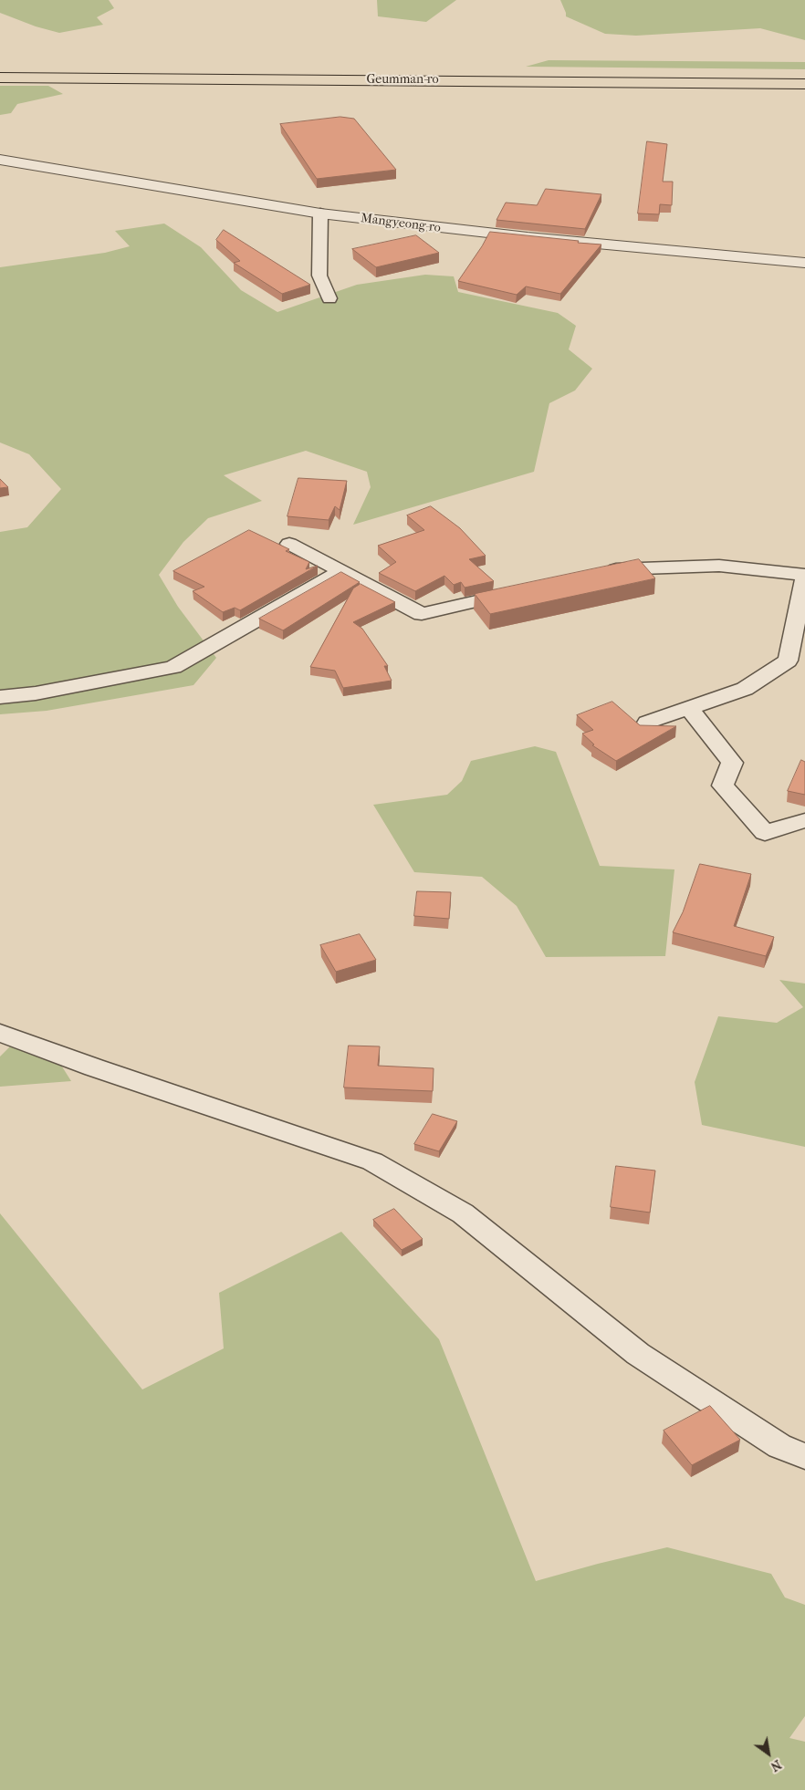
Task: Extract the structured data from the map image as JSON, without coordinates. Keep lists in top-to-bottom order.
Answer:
{
  "streets": {
    "highway": ["Geumman-ro"],
    "street": ["Mangyeong-ro"]
  },
  "north": "bottom right"
}
